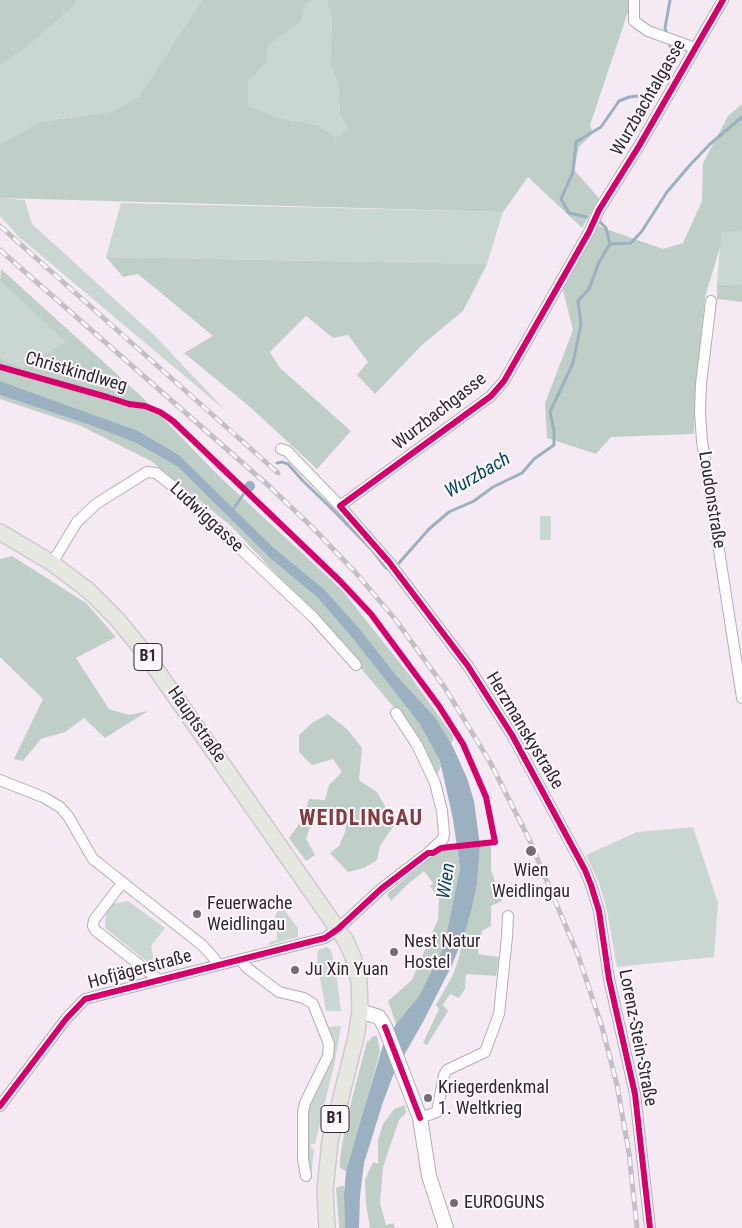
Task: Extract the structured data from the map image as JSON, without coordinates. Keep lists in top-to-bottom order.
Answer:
{
  "streets": {
    "main road": ["B1", "Hauptstraße"],
    "street": [
      "Wurzbachtalgasse",
      "Wurzbachgasse",
      "Loudonstraße",
      "Ludwiggasse",
      "Herzmanskystraße",
      "Hofjägerstraße",
      "Lorenz-Stein-Straße"
    ],
    "cycle path": ["Christkindlweg"]
  },
  "crossings": [
    ["Wurzbachtalgasse", "Wurzbachgasse"],
    ["Wurzbachgasse", "Herzmanskystraße"],
    ["Ludwiggasse", "Hauptstraße"],
    ["B1", "Hauptstraße"],
    ["B1", "Hofjägerstraße"],
    ["Hauptstraße", "Hofjägerstraße"],
    ["Herzmanskystraße", "Lorenz-Stein-Straße"]
  ],
  "districts": ["WEIDLINGAU"],
  "water": ["Wurzbach", "Wien"],
  "places": [
    "Wien Weidlingau",
    "Feuerwache Weidlingau",
    "Nest Natur Hostel",
    "Ju Xin Yuan",
    "Kriegerdenkmal 1. Weltkrieg",
    "EUROGUNS"
  ]
}
